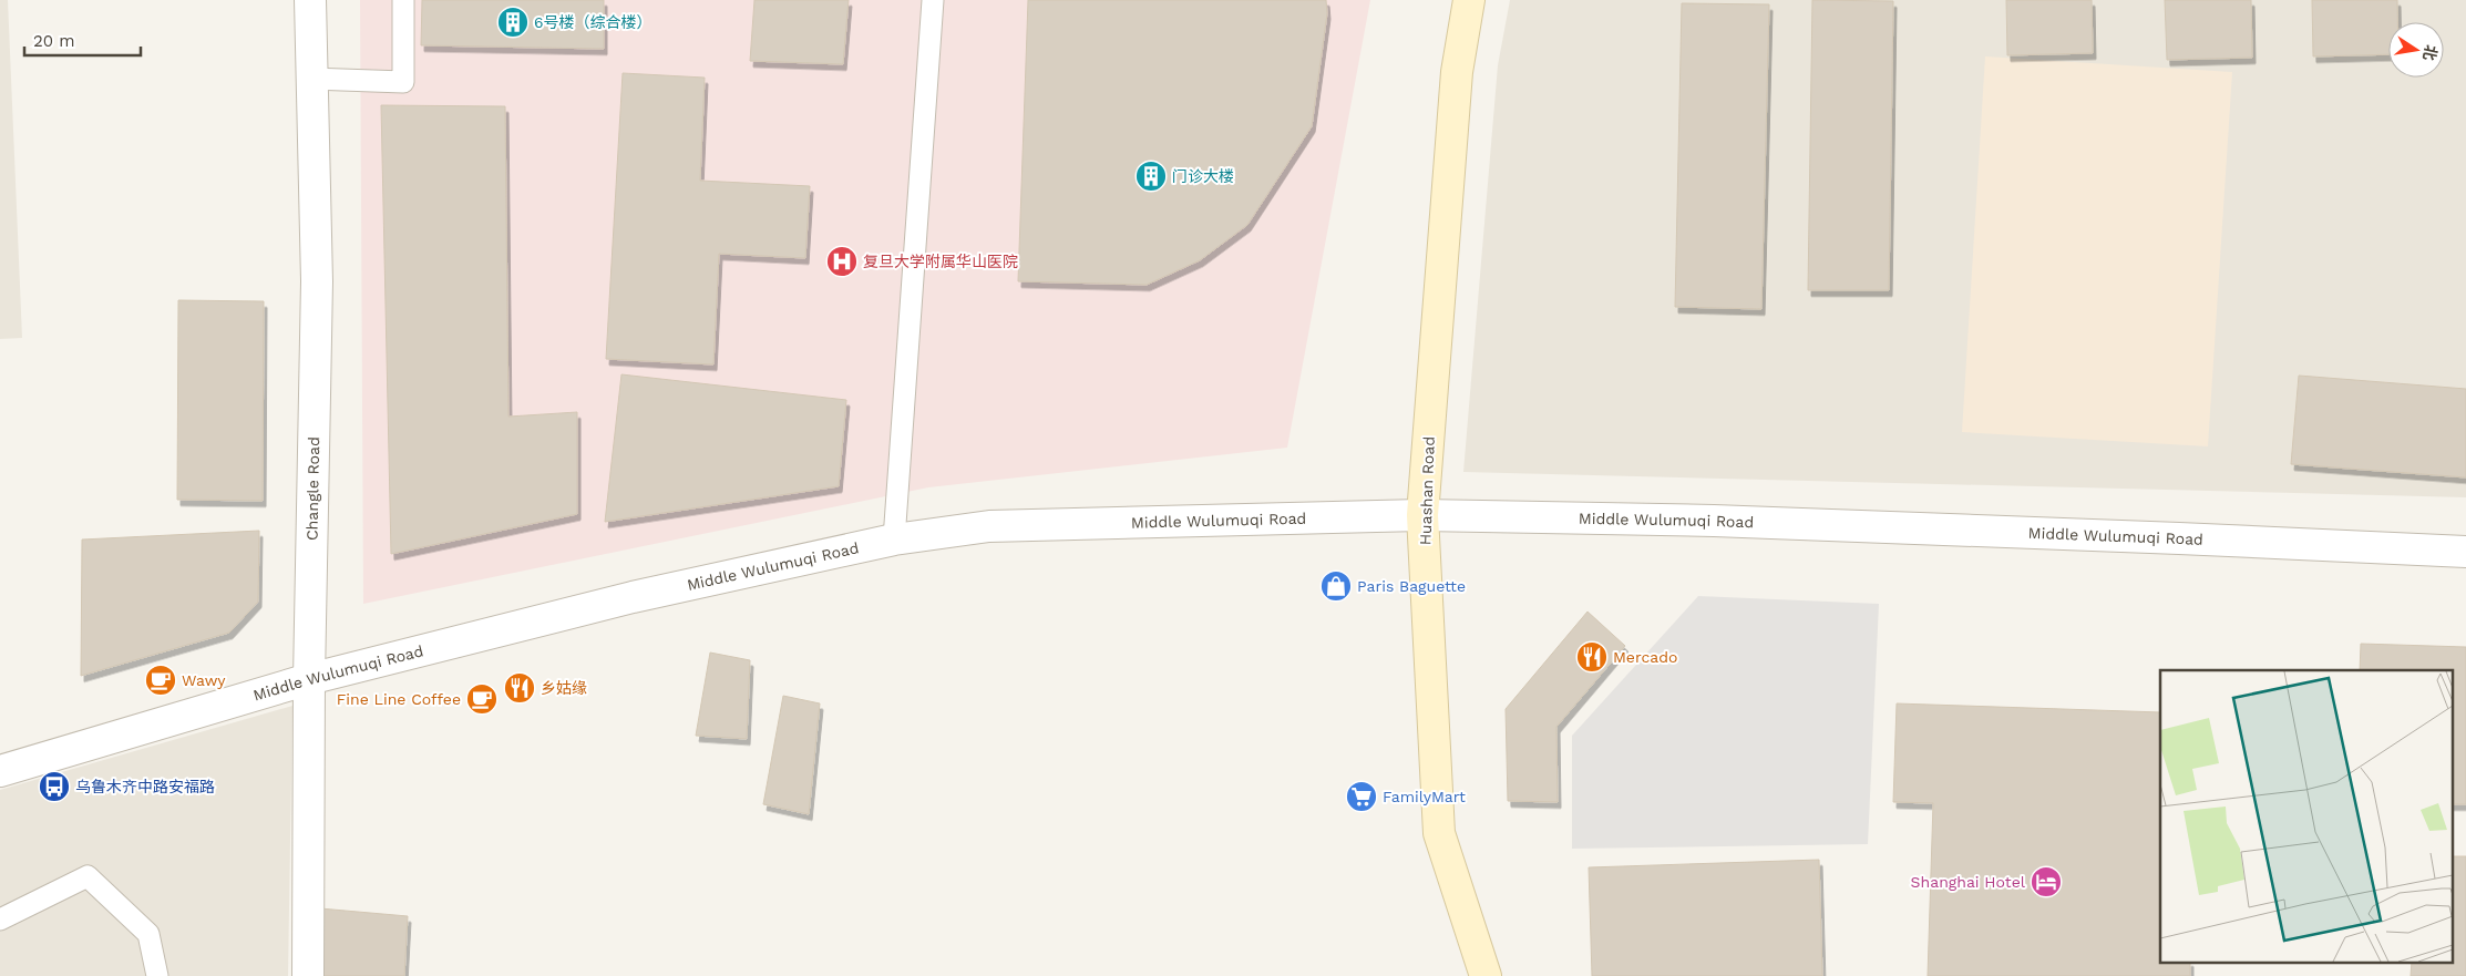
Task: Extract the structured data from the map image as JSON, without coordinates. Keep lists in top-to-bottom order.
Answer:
{
  "streets": {
    "main road": ["Huashan Road"],
    "street": ["Changle Road", "Middle Wulumuqi Road"]
  },
  "crossings": [
    ["Changle Road", "Middle Wulumuqi Road"],
    ["Huashan Road", "Middle Wulumuqi Road"]
  ],
  "places": {
    "building": ["6号楼（综合楼）", "门诊大楼"],
    "hospital": ["复旦大学附属华山医院"],
    "shop": ["Paris Baguette"],
    "restaurant": ["Mercado", "乡姑缘"],
    "cafe": ["Wawy", "Fine Line Coffee"],
    "bus stop": ["乌鲁木齐中路安福路"],
    "supermarket": ["FamilyMart"],
    "hotel": ["Shanghai Hotel"]
  },
  "scale_bar": "20 m",
  "north": "right"
}
